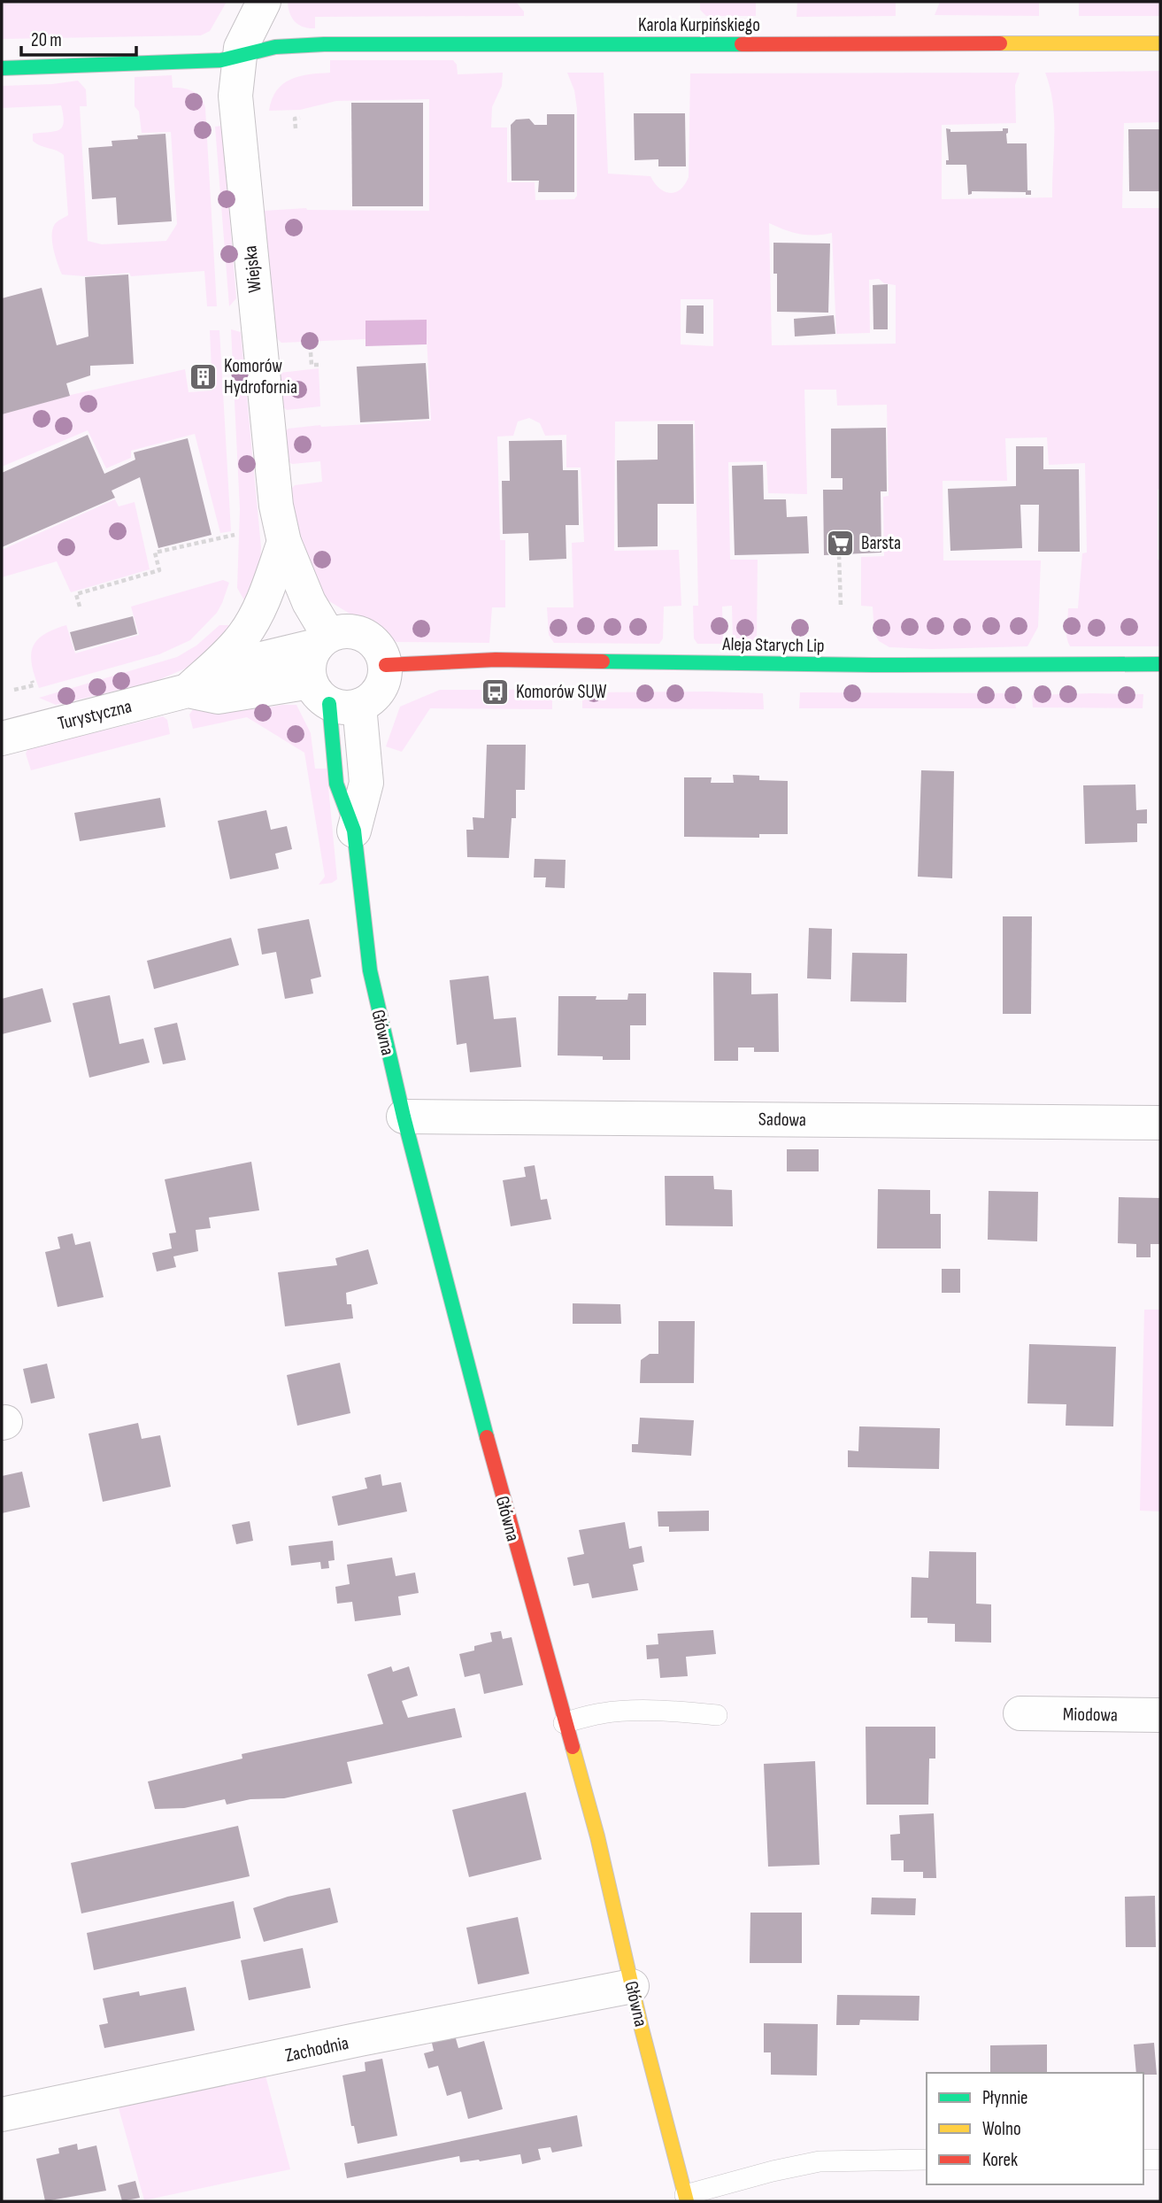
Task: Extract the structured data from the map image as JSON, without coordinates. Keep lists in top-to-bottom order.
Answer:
{
  "streets": {
    "street": [
      "Karola Kurpińskiego",
      "Wiejska",
      "Aleja Starych Lip",
      "Turystyczna",
      "Główna",
      "Sadowa",
      "Miodowa",
      "Zachodnia"
    ]
  },
  "crossings": [
    ["Karola Kurpińskiego", "Wiejska"],
    ["Wiejska", "Aleja Starych Lip"],
    ["Wiejska", "Turystyczna"],
    ["Wiejska", "Główna"],
    ["Aleja Starych Lip", "Turystyczna"],
    ["Aleja Starych Lip", "Główna"],
    ["Turystyczna", "Główna"],
    ["Główna", "Sadowa"],
    ["Główna", "Zachodnia"]
  ],
  "places": {
    "building": ["Komorów Hydrofornia"],
    "supermarket": ["Barsta"],
    "bus stop": ["Komorów SUW"]
  },
  "legend": ["Płynnie", "Wolno", "Korek"],
  "scale_bar": "20 m"
}
